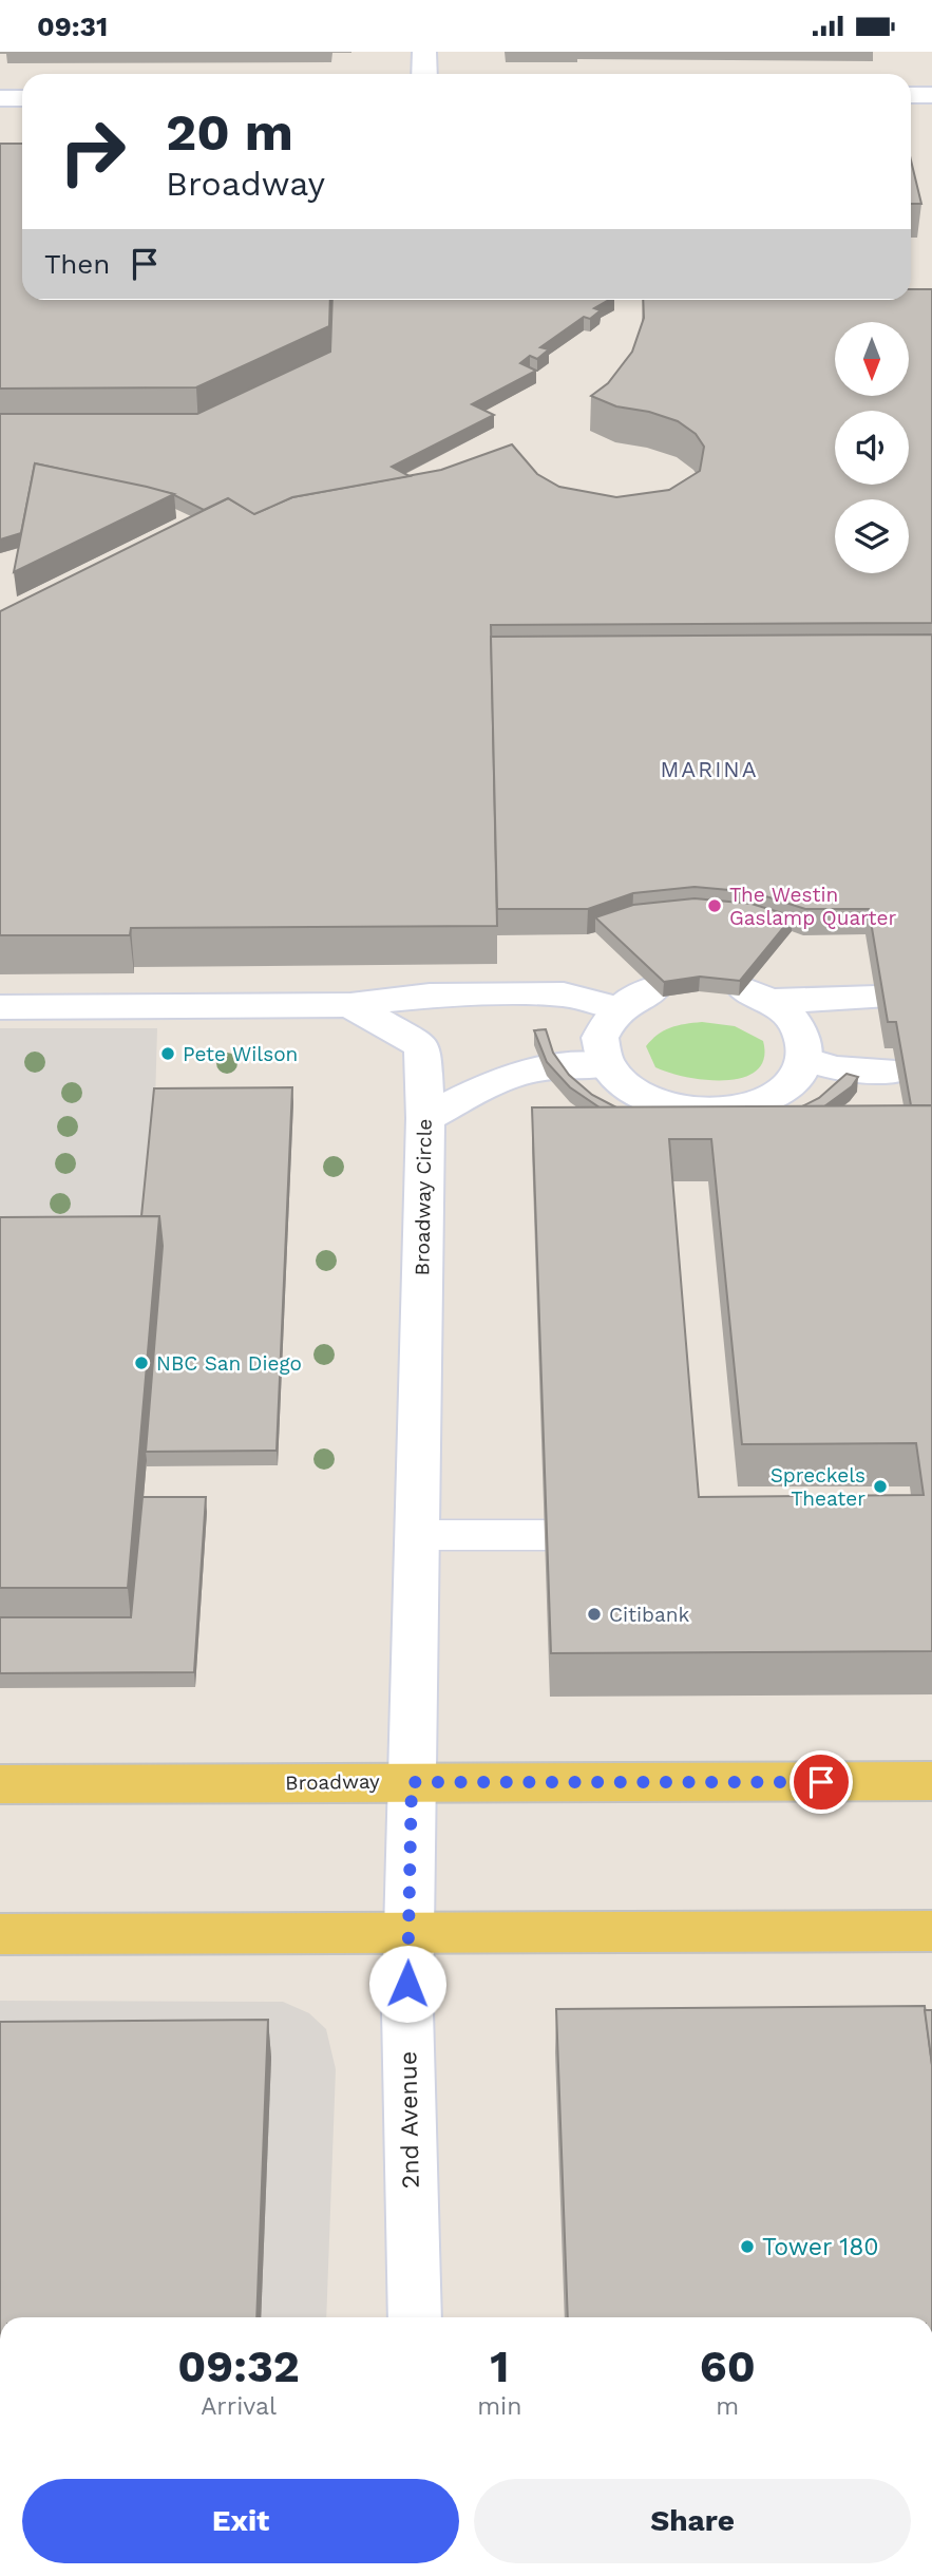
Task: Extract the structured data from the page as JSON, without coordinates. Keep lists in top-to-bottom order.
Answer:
{
  "streets": {
    "main road": ["Broadway"],
    "street": ["Broadway Circle", "2nd Avenue"]
  },
  "crossings": [
    ["Broadway Circle", "Broadway"],
    ["Broadway Circle", "2nd Avenue"],
    ["Broadway", "2nd Avenue"]
  ],
  "districts": ["MARINA"],
  "places": [
    "The Westin Gaslamp Quarter",
    "Pete Wilson",
    "NBC San Diego",
    "Spreckels Theater",
    "Citibank",
    "Tower 180"
  ],
  "north": "bottom",
  "page": {
    "status": "09:31",
    "turn": ["20 m", "Broadway"],
    "then": "Then",
    "eta": [
      "09:32",
      "Arrival",
      "1",
      "min",
      "60",
      "m"
    ],
    "buttons": ["Exit", "Share"]
  }
}
